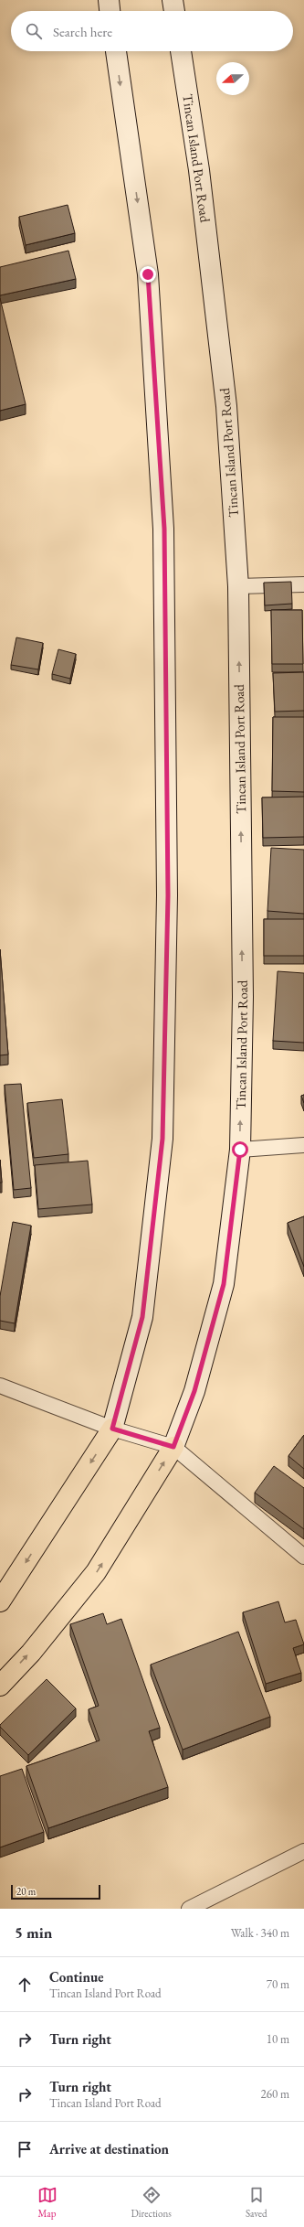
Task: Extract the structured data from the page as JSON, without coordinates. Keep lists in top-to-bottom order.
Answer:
{
  "streets": {
    "street": ["Tincan Island Port Road"]
  },
  "scale_bar": "20 m",
  "north": "left",
  "page": {
    "search": "Search here",
    "scale": "20 m",
    "heading": ["5 min", "Walk · 340 m"],
    "list": [
      ["Continue", "Tincan Island Port Road", "70 m"],
      ["Turn right", "10 m"],
      ["Turn right", "Tincan Island Port Road", "260 m"],
      "Arrive at destination"
    ],
    "nav": ["Map", "Directions", "Saved"]
  }
}
